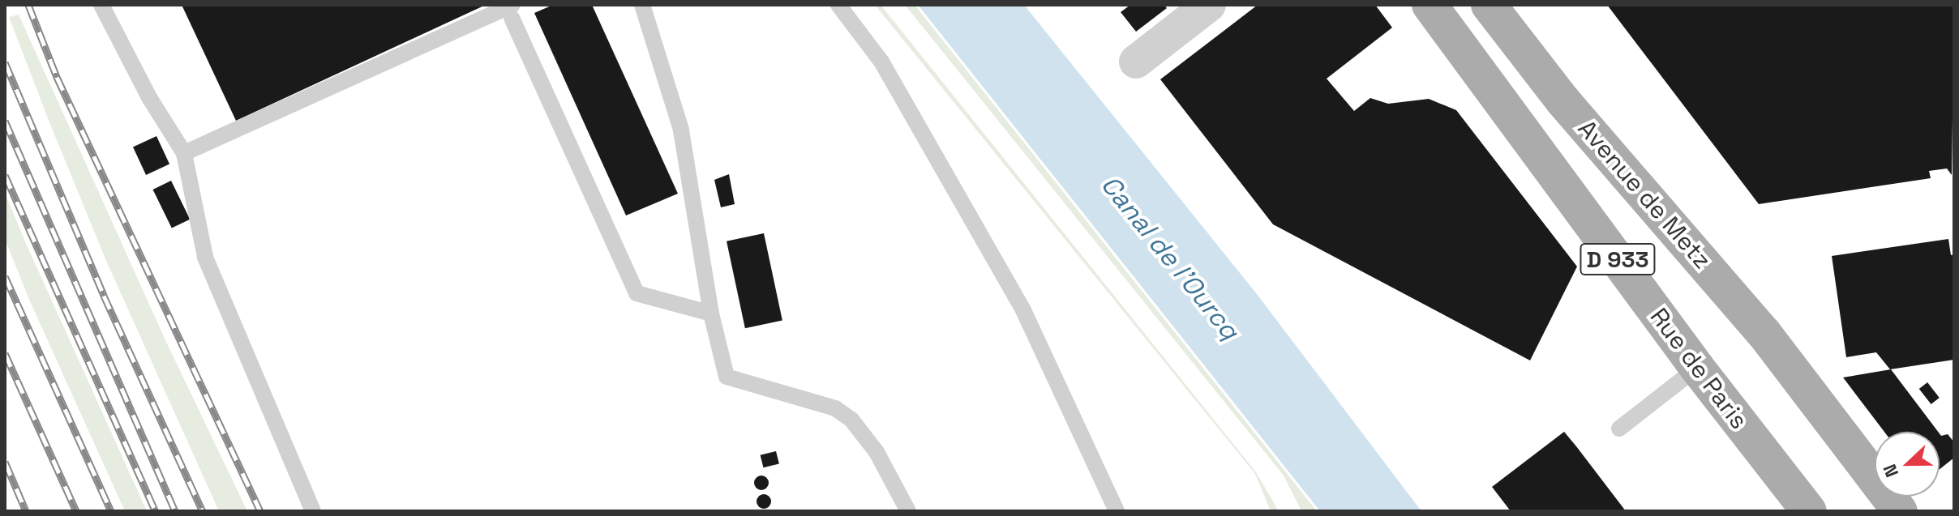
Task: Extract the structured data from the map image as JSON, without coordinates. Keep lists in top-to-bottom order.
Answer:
{
  "streets": {
    "main road": ["Avenue de Metz", "D 933", "Rue de Paris"]
  },
  "water": ["Canal de l'Ourcq"],
  "north": "left"
}
